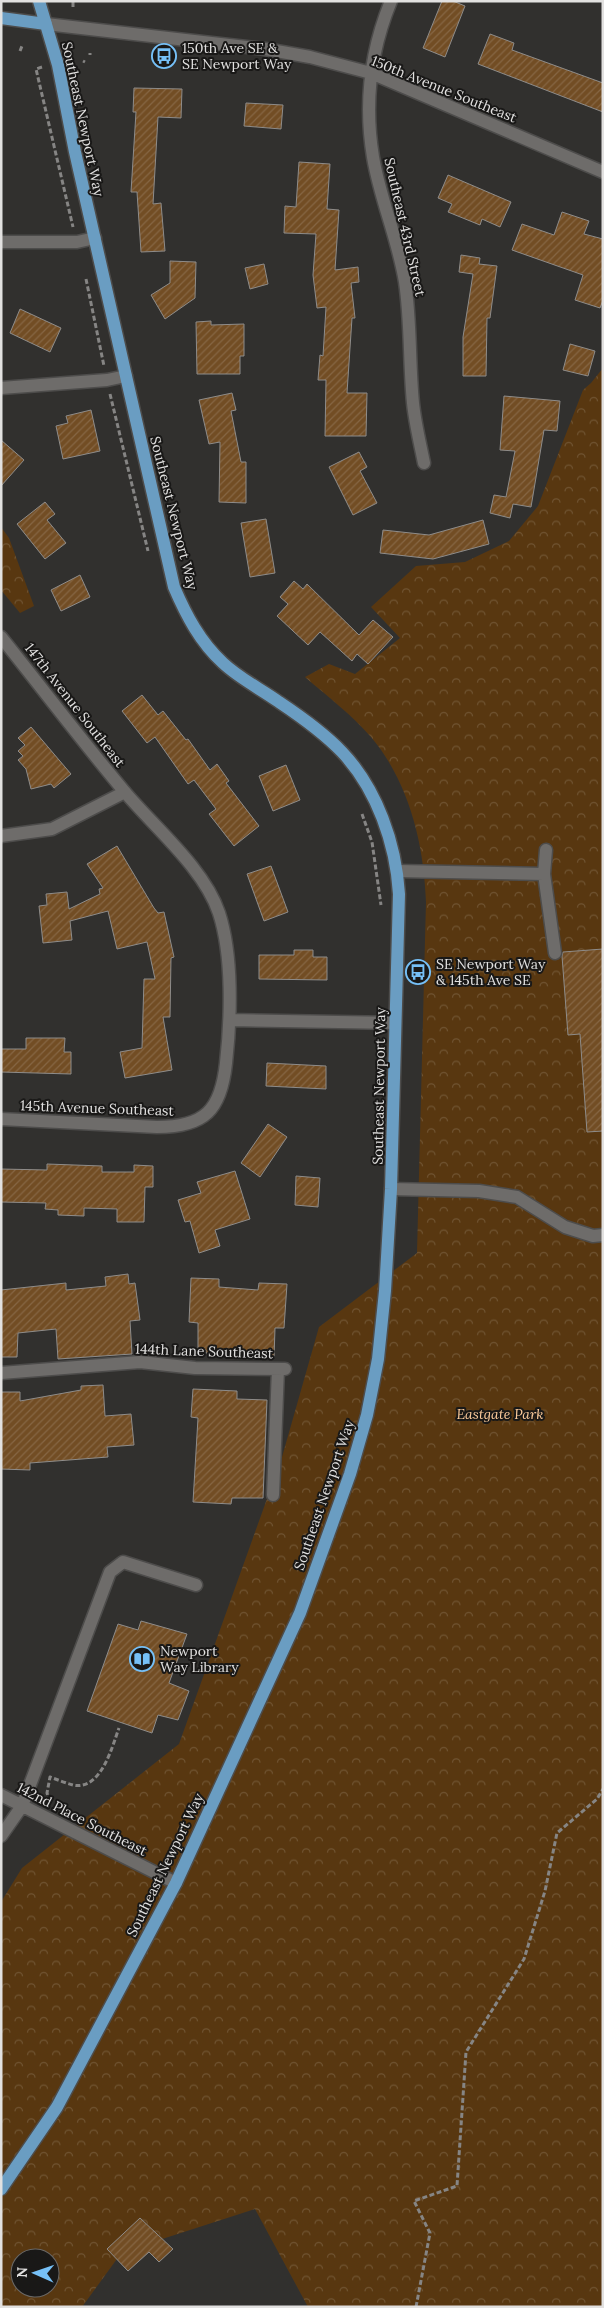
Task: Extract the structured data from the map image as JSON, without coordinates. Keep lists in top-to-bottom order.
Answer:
{
  "streets": {
    "main road": ["150th Avenue Southeast", "Southeast Newport Way"],
    "street": [
      "Southeast 43rd Street",
      "147th Avenue Southeast",
      "145th Avenue Southeast",
      "144th Lane Southeast",
      "142nd Place Southeast"
    ]
  },
  "crossings": [
    ["150th Avenue Southeast", "Southeast Newport Way"],
    ["150th Avenue Southeast", "Southeast 43rd Street"],
    ["Southeast Newport Way", "142nd Place Southeast"],
    ["147th Avenue Southeast", "145th Avenue Southeast"]
  ],
  "parks": ["Eastgate Park"],
  "places": {
    "bus stop": ["150th Ave SE & SE Newport Way", "SE Newport Way & 145th Ave SE"],
    "library": ["Newport Way Library"]
  },
  "north": "left"
}
